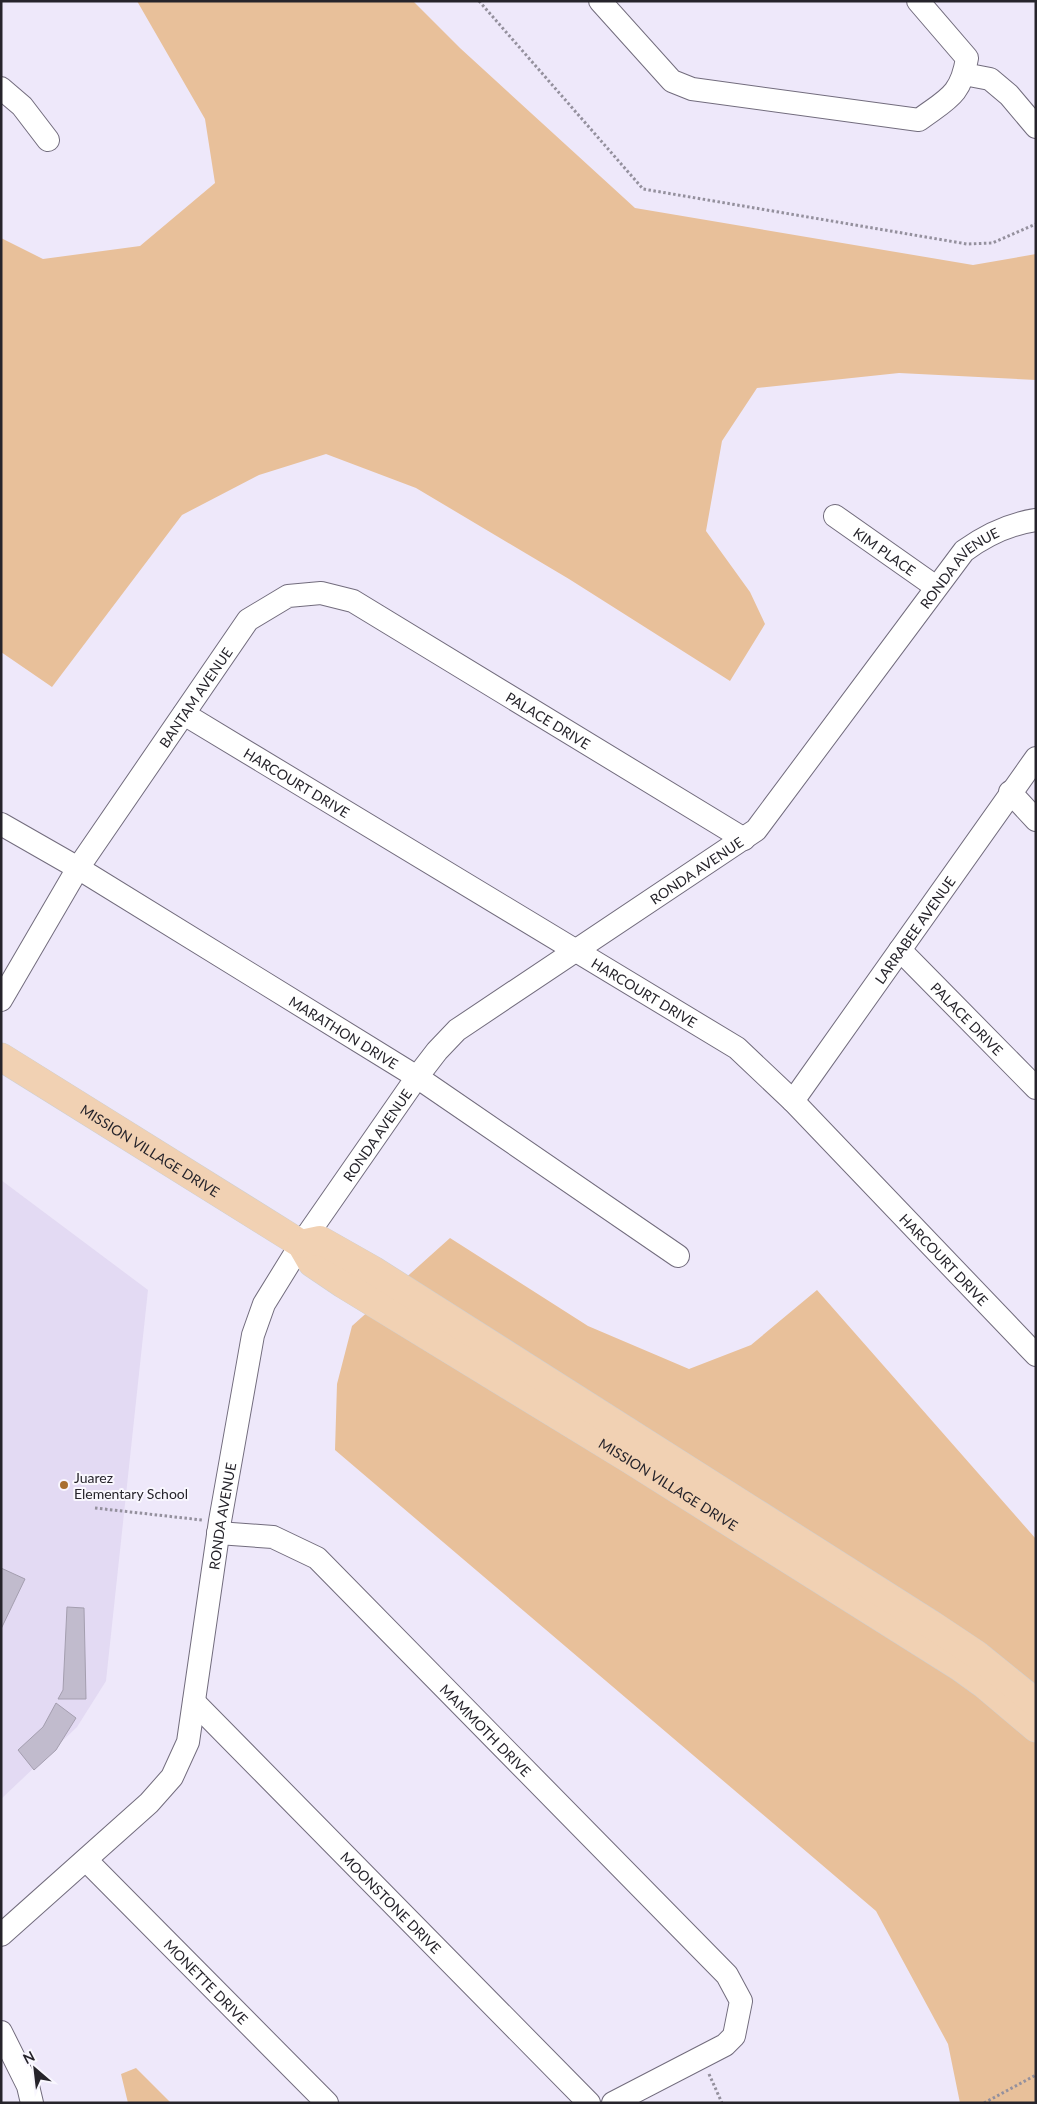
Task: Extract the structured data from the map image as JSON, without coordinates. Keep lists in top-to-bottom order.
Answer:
{
  "streets": {
    "main road": ["MISSION VILLAGE DRIVE"],
    "street": [
      "KIM PLACE",
      "RONDA AVENUE",
      "BANTAM AVENUE",
      "PALACE DRIVE",
      "HARCOURT DRIVE",
      "LARRABEE AVENUE",
      "MARATHON DRIVE",
      "MAMMOTH DRIVE",
      "MOONSTONE DRIVE",
      "MONETTE DRIVE"
    ]
  },
  "crossings": [
    ["KIM PLACE", "RONDA AVENUE"],
    ["RONDA AVENUE", "PALACE DRIVE"],
    ["RONDA AVENUE", "HARCOURT DRIVE"],
    ["RONDA AVENUE", "MARATHON DRIVE"],
    ["RONDA AVENUE", "MISSION VILLAGE DRIVE"],
    ["RONDA AVENUE", "MAMMOTH DRIVE"],
    ["RONDA AVENUE", "MOONSTONE DRIVE"],
    ["RONDA AVENUE", "MONETTE DRIVE"],
    ["BANTAM AVENUE", "PALACE DRIVE"],
    ["BANTAM AVENUE", "HARCOURT DRIVE"],
    ["BANTAM AVENUE", "MARATHON DRIVE"],
    ["PALACE DRIVE", "LARRABEE AVENUE"],
    ["HARCOURT DRIVE", "LARRABEE AVENUE"]
  ],
  "places": ["Juarez Elementary School"],
  "north": "top left"
}
